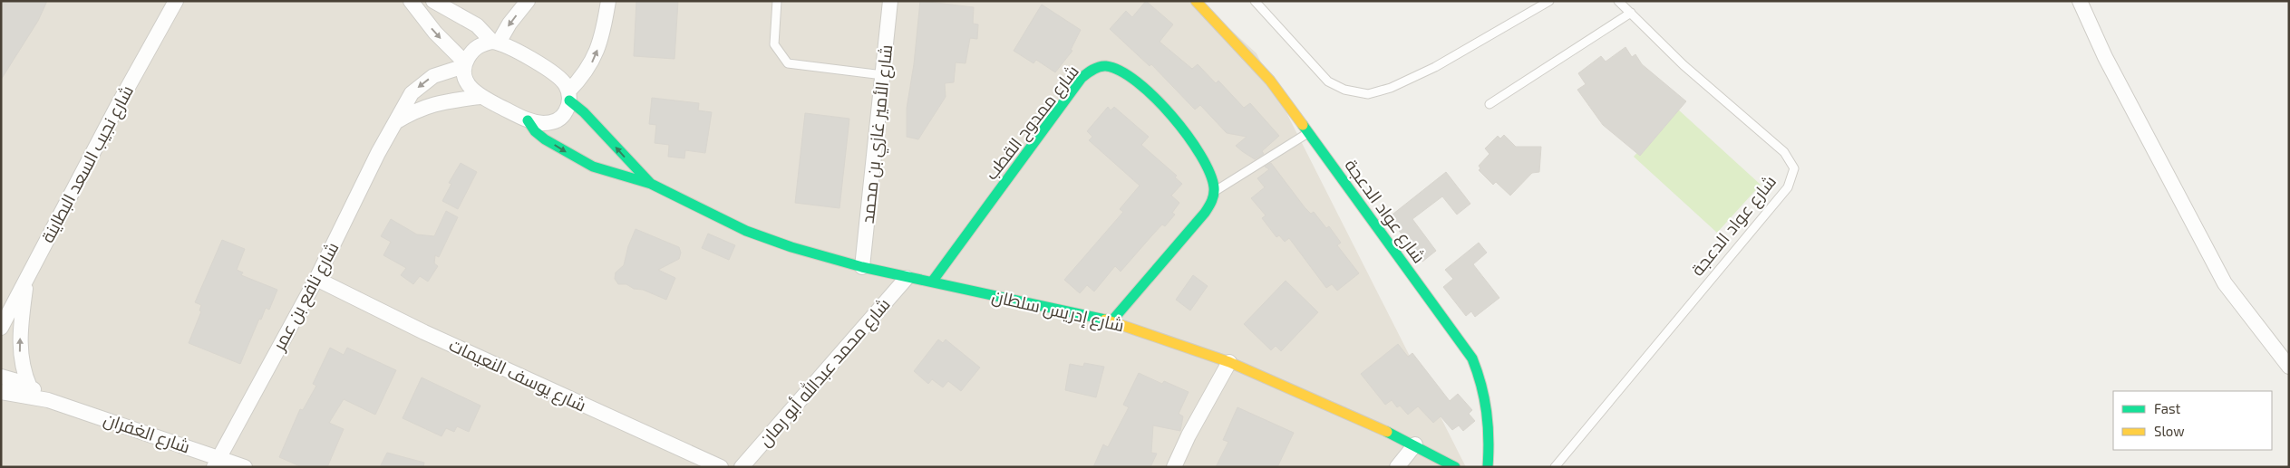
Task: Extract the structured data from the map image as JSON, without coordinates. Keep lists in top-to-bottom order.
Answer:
{
  "streets": {
    "street": [
      "شارع ممدوح القطب",
      "شارع الأمير غازي بن محمد",
      "شارع نجيب السعد البطاينة",
      "شارع عواد الدعجة",
      "شارع نافع بن عمر",
      "شارع إدريس سلطان",
      "شارع محمد عبدالله أبو رمان",
      "شارع يوسف النعيمات",
      "شارع الغفران"
    ]
  },
  "crossings": [
    ["شارع ممدوح القطب", "شارع إدريس سلطان"],
    ["شارع الأمير غازي بن محمد", "شارع إدريس سلطان"],
    ["شارع نافع بن عمر", "شارع يوسف النعيمات"],
    ["شارع نافع بن عمر", "شارع الغفران"],
    ["شارع إدريس سلطان", "شارع محمد عبدالله أبو رمان"]
  ],
  "legend": ["Fast", "Slow"]
}
